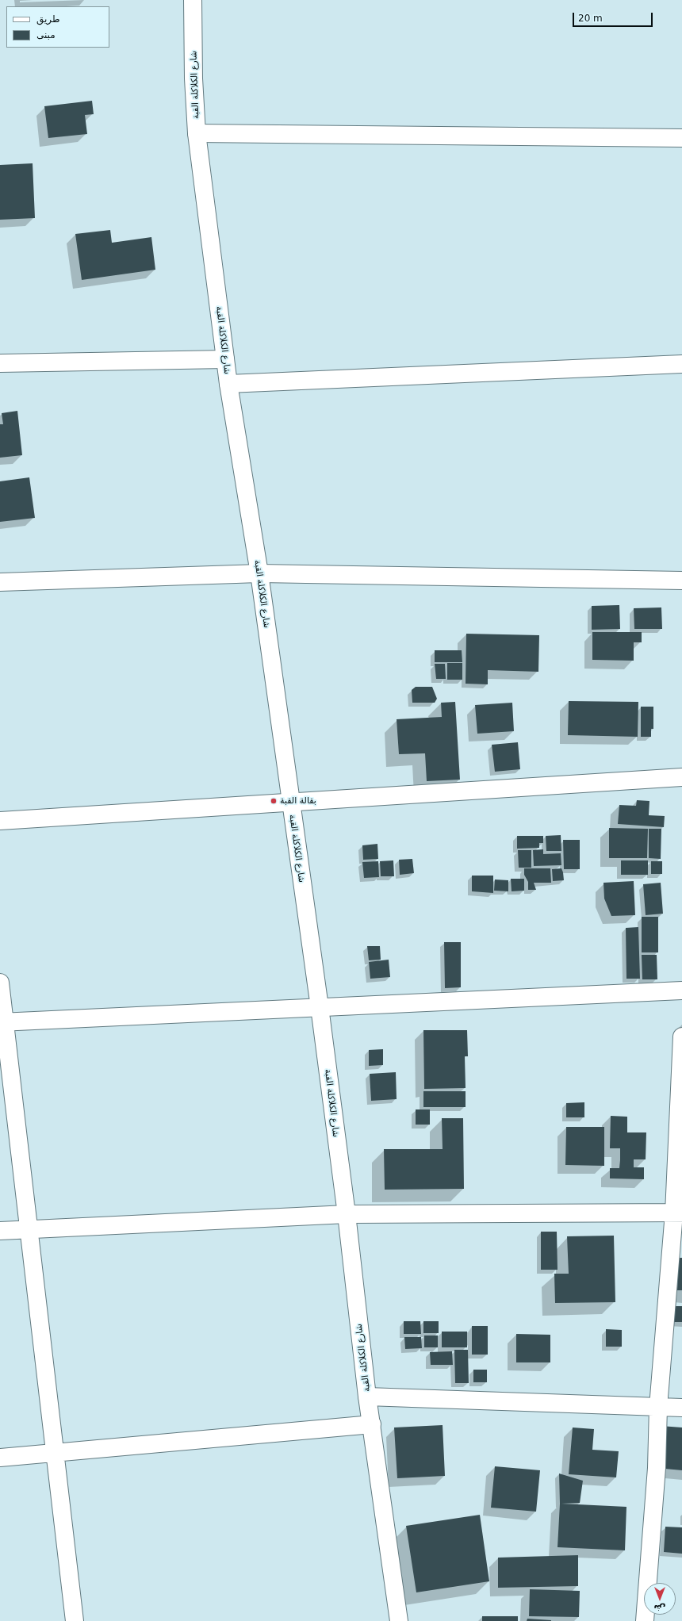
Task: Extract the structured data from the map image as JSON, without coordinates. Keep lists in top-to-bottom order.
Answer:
{
  "streets": {
    "street": ["شارع الكلاكلة القبة"]
  },
  "places": ["بقالة القبة"],
  "legend": ["طريق", "مبنى"],
  "scale_bar": "20 m",
  "north": "bottom"
}
